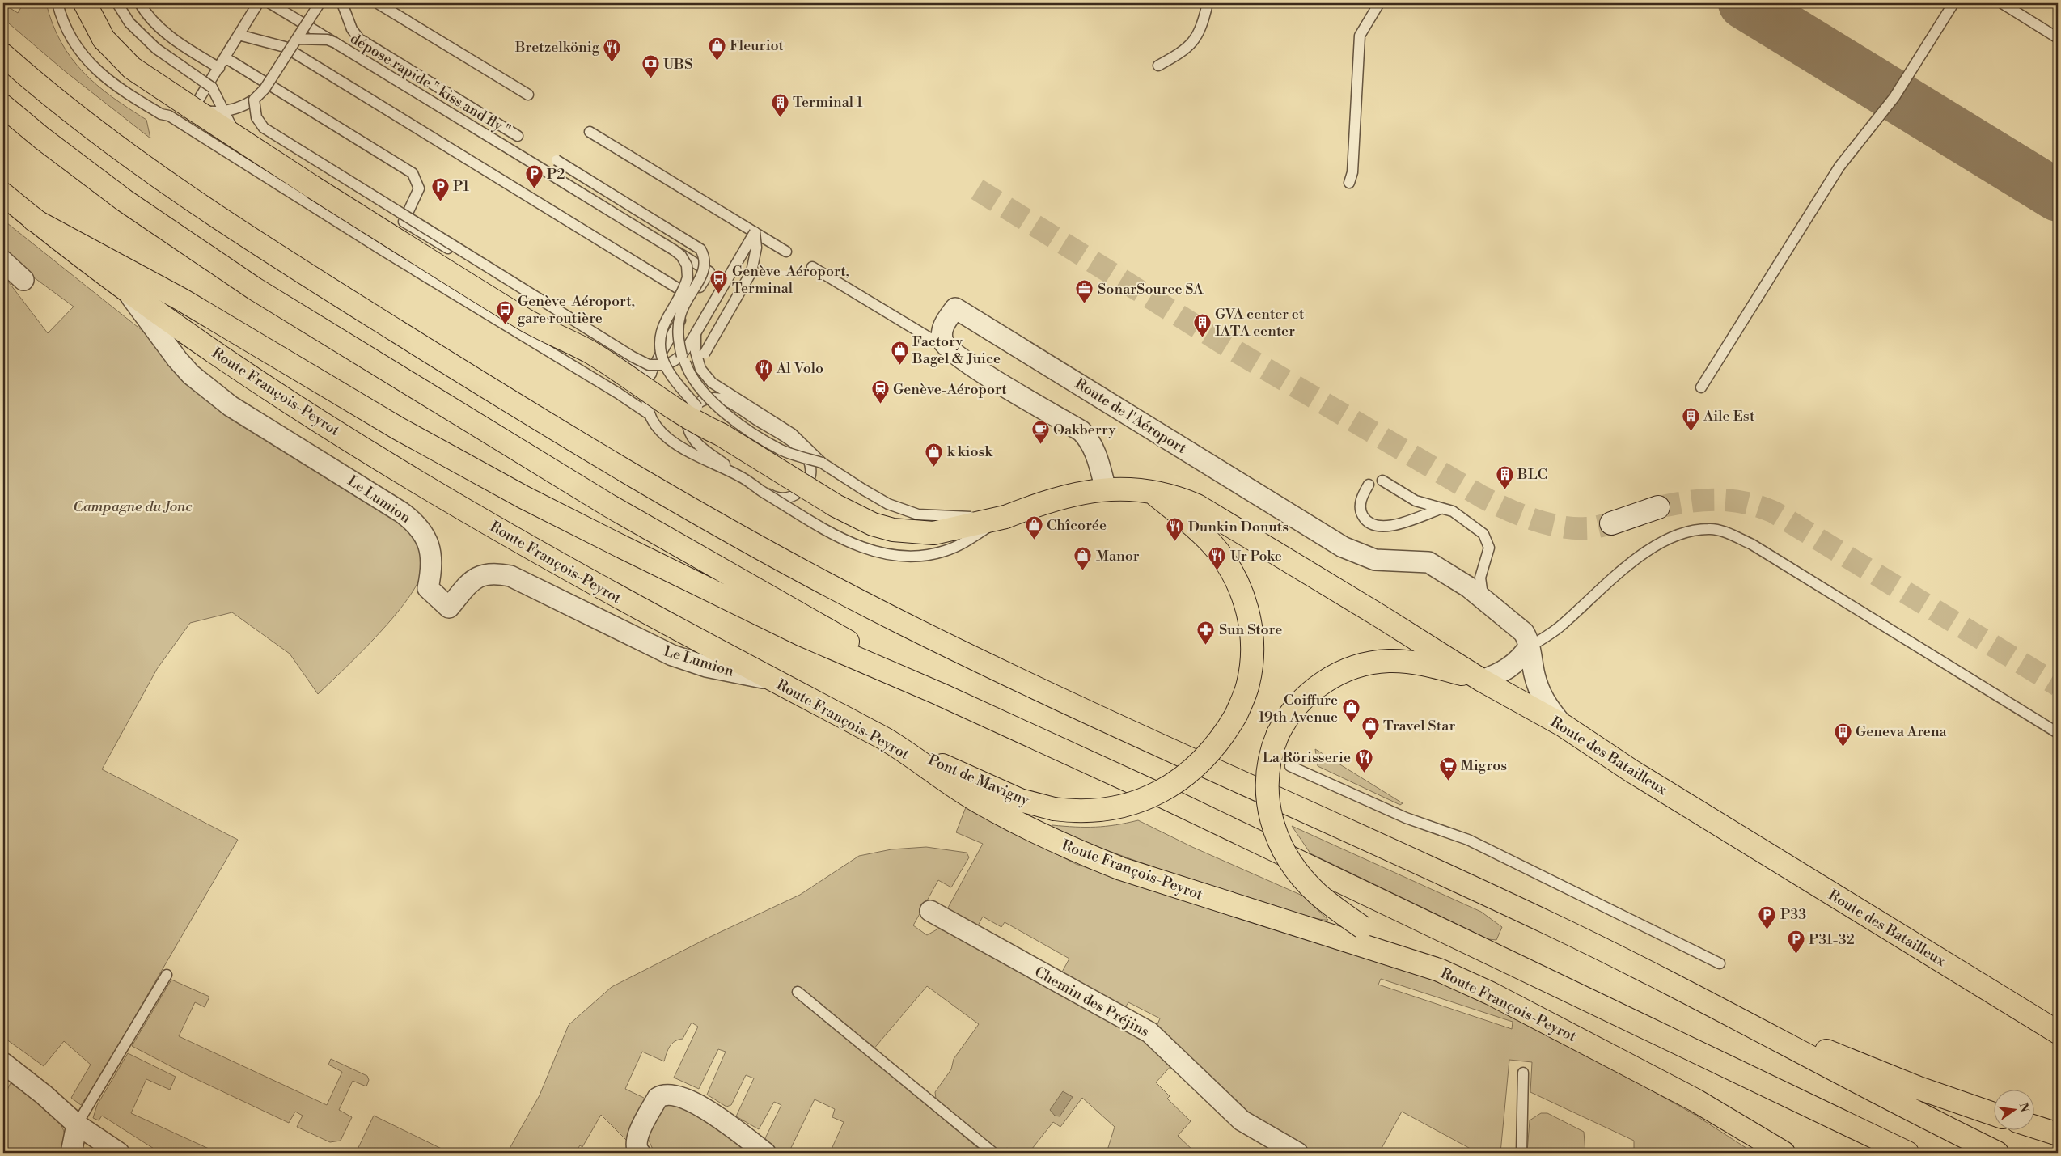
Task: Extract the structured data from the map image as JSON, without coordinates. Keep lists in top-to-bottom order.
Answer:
{
  "streets": {
    "main road": ["Route François-Peyrot", "Route des Batailleux", "Pont de Mavigny"],
    "street": ["Route de l'Aéroport", "Le Lumion", "Chemin des Préjins"],
    "lane": ["dépose rapide \" kiss and fly \""]
  },
  "crossings": [
    ["Route François-Peyrot", "Le Lumion"],
    ["Route François-Peyrot", "Pont de Mavigny"],
    ["Route de l'Aéroport", "Route des Batailleux"],
    ["Route des Batailleux", "Pont de Mavigny"]
  ],
  "parks": ["Campagne du Jonc"],
  "places": {
    "shop": [
      "Fleuriot",
      "Factory Bagel & Juice",
      "k kiosk",
      "Chîcorée",
      "Manor",
      "Coiffure 19th Avenue",
      "Travel Star"
    ],
    "restaurant": [
      "Bretzelkönig",
      "Al Volo",
      "Dunkin Donuts",
      "Ur Poke",
      "La Rörisserie"
    ],
    "bank": ["UBS"],
    "building": [
      "Terminal 1",
      "GVA center et IATA center",
      "Aile Est",
      "BLC",
      "Geneva Arena"
    ],
    "parking": [
      "P2",
      "P1",
      "P33",
      "P31-32"
    ],
    "bus stop": ["Genève-Aéroport, Terminal", "Genève-Aéroport, gare routière"],
    "office": ["SonarSource SA"],
    "station": ["Genève-Aéroport"],
    "cafe": ["Oakberry"],
    "pharmacy": ["Sun Store"],
    "supermarket": ["Migros"]
  },
  "north": "right"
}
